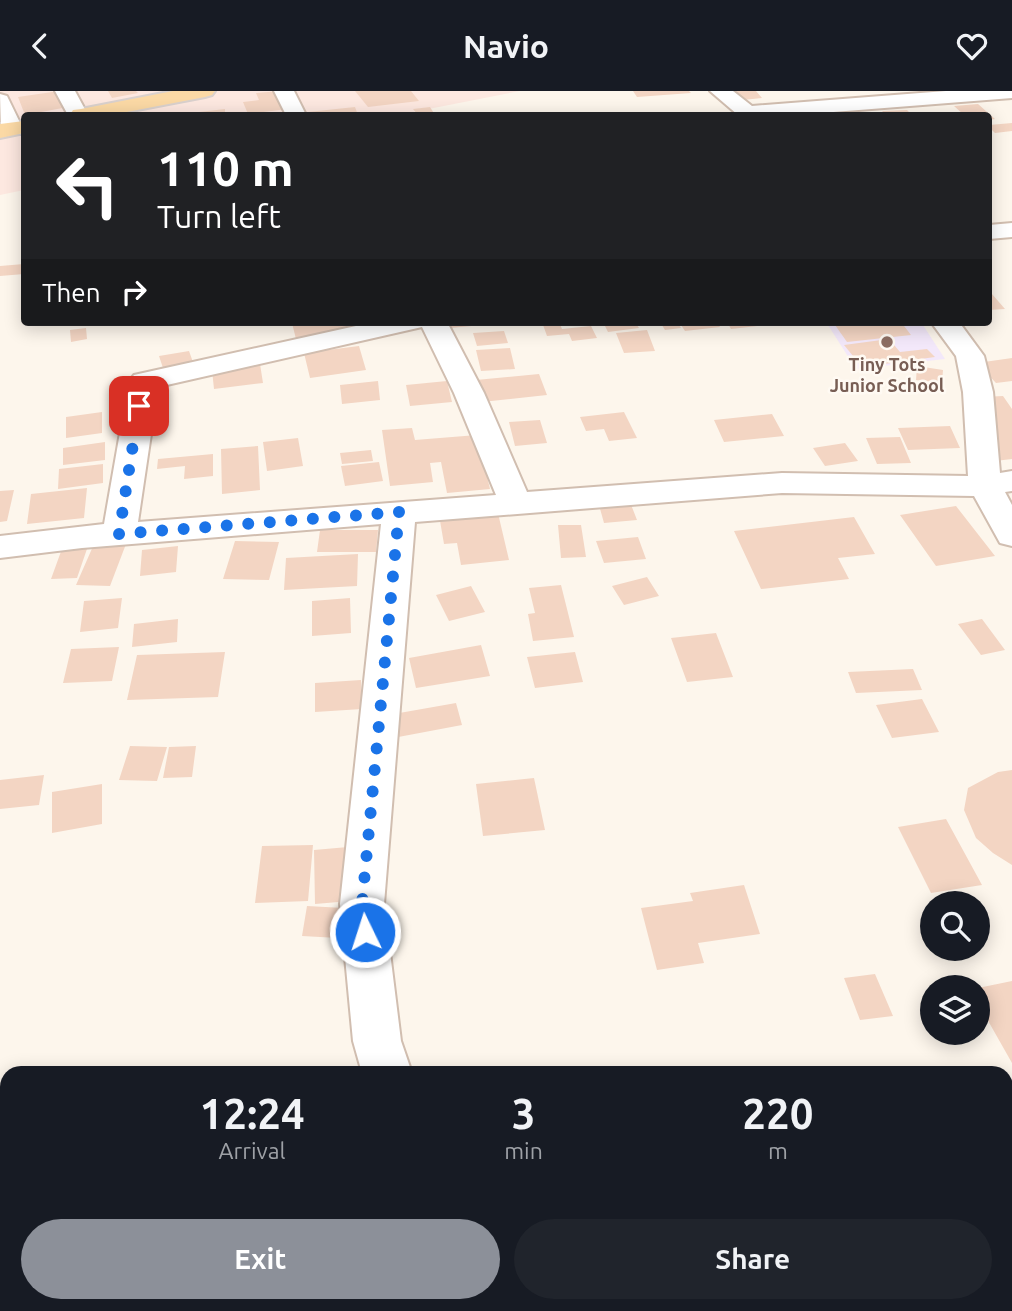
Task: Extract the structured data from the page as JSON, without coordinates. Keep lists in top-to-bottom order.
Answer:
{
  "places": ["Tiny Tots Junior School"],
  "page": {
    "header": "Navio",
    "turn": ["110 m", "Turn left"],
    "then": "Then",
    "eta": [
      "12:24",
      "Arrival",
      "3",
      "min",
      "220",
      "m"
    ],
    "buttons": ["Exit", "Share"]
  }
}
